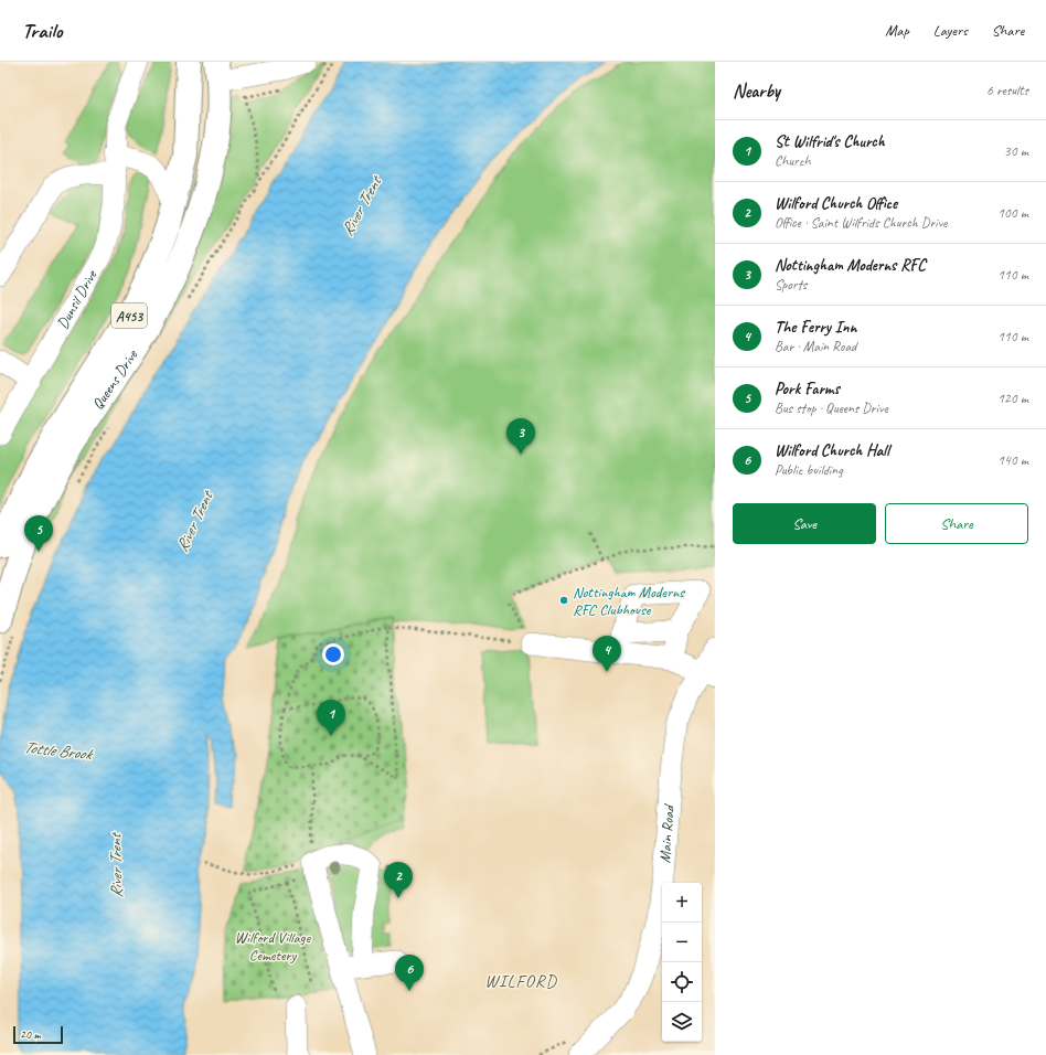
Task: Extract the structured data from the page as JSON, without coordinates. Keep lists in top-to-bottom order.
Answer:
{
  "streets": {
    "main road": ["A453", "Queens Drive"],
    "street": ["Dunsil Drive", "Main Road"]
  },
  "districts": ["WILFORD"],
  "water": ["River Trent", "Tottle Brook"],
  "parks": ["Wilford Village Cemetery"],
  "places": ["Nottingham Moderns RFC Clubhouse"],
  "scale_bar": "20 m",
  "page": {
    "header": "Trailo",
    "nav": ["Map", "Layers", "Share"],
    "heading": ["Nearby", "6 results"],
    "list": [
      {
        "mark": "1",
        "name": "St Wilfrid's Church",
        "note": "Church",
        "value": "30 m"
      },
      {
        "mark": "2",
        "name": "Wilford Church Office",
        "note": "Office · Saint Wilfrids Church Drive",
        "value": "100 m"
      },
      {
        "mark": "3",
        "name": "Nottingham Moderns RFC",
        "note": "Sports",
        "value": "110 m"
      },
      {
        "mark": "4",
        "name": "The Ferry Inn",
        "note": "Bar · Main Road",
        "value": "110 m"
      },
      {
        "mark": "5",
        "name": "Pork Farms",
        "note": "Bus stop · Queens Drive",
        "value": "120 m"
      },
      {
        "mark": "6",
        "name": "Wilford Church Hall",
        "note": "Public building",
        "value": "140 m"
      }
    ],
    "pins": [
      "3",
      "5",
      "4",
      "1",
      "2",
      "6"
    ],
    "buttons": ["Save", "Share"],
    "map_buttons": ["+", "−"],
    "scale": "20 m"
  }
}
